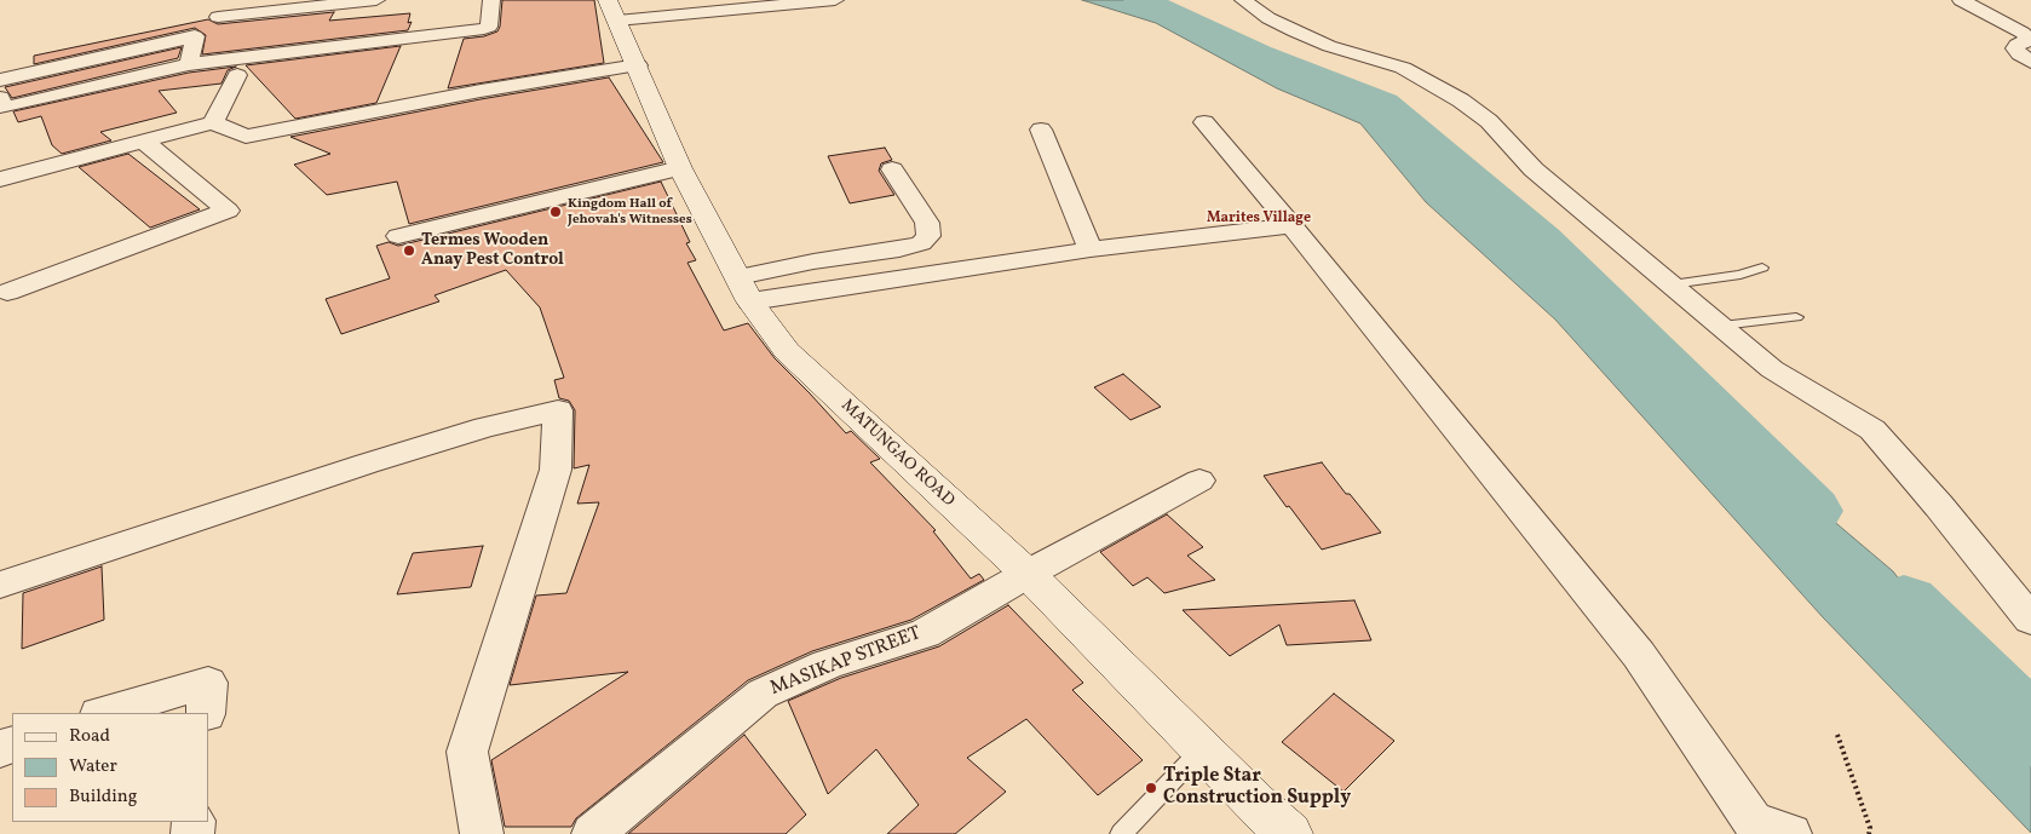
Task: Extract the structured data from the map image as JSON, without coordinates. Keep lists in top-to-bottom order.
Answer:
{
  "streets": {
    "main road": ["MATUNGAO ROAD"],
    "street": ["MASIKAP STREET"]
  },
  "crossings": [
    ["MATUNGAO ROAD", "MASIKAP STREET"]
  ],
  "districts": ["Marites Village"],
  "places": ["Kingdom Hall of Jehovah's Witnesses", "Termes Wooden Anay Pest Control", "Triple Star Construction Supply"],
  "legend": ["Road", "Water", "Building"]
}
